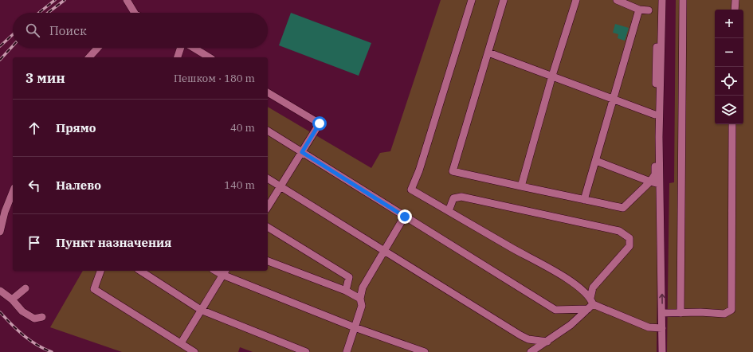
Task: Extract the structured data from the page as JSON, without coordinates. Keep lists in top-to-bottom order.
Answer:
{
  "page": {
    "map_buttons": ["+", "−"],
    "search": "Поиск",
    "heading": ["3 мин", "Пешком · 180 m"],
    "list": [
      ["Прямо", "40 m"],
      ["Налево", "140 m"],
      "Пункт назначения"
    ]
  }
}
